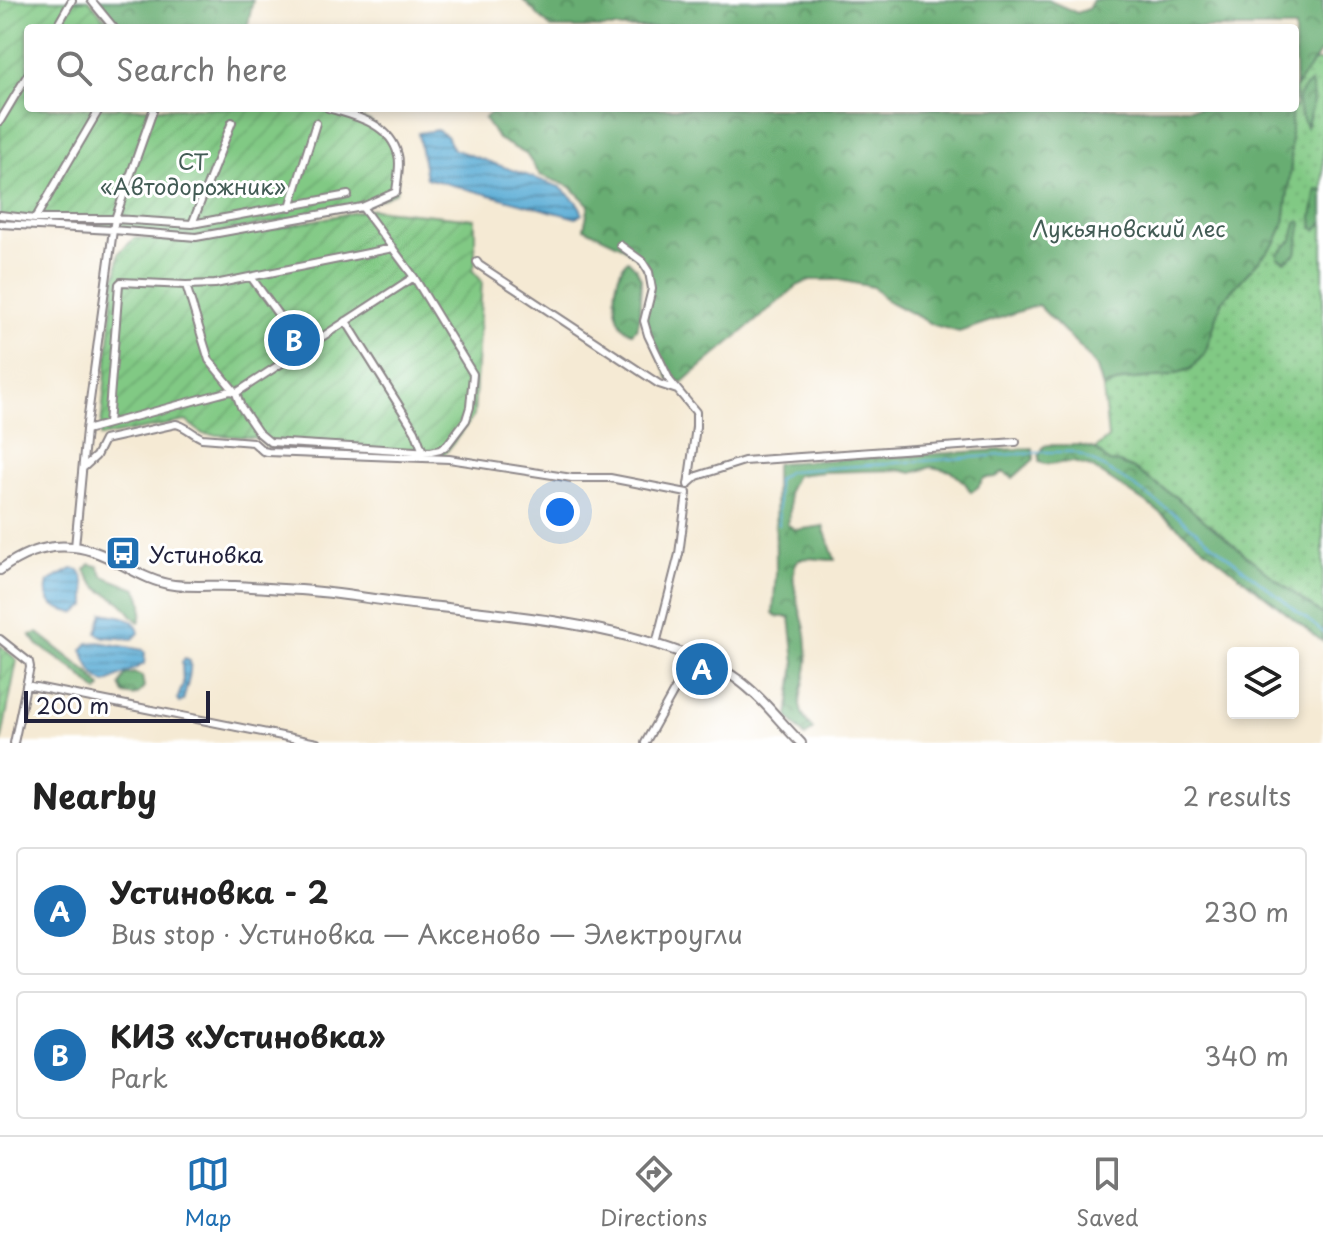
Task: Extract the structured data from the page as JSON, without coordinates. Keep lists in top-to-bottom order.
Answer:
{
  "parks": ["СТ «Автодорожник»", "Лукьяновский лес"],
  "places": {
    "bus stop": ["Устиновка"]
  },
  "scale_bar": "200 m",
  "page": {
    "search": "Search here",
    "pins": ["B", "A"],
    "scale": "200 m",
    "heading": ["Nearby", "2 results"],
    "list": [
      {
        "mark": "A",
        "name": "Устиновка - 2",
        "note": "Bus stop · Устиновка — Аксеново — Электроугли",
        "value": "230 m"
      },
      {
        "mark": "B",
        "name": "КИЗ «Устиновка»",
        "note": "Park",
        "value": "340 m"
      }
    ],
    "nav": ["Map", "Directions", "Saved"]
  }
}
